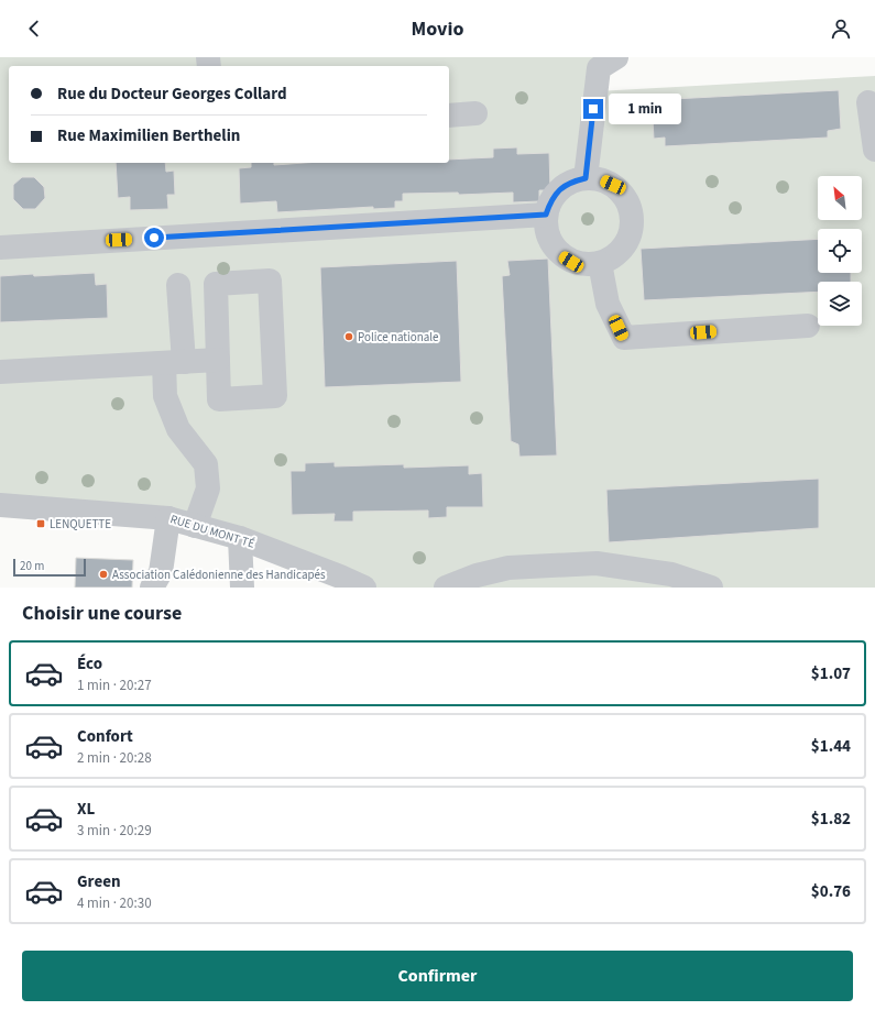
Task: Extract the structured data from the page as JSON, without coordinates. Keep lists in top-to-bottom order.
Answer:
{
  "streets": {
    "street": ["RUE DU MONT TÉ"]
  },
  "places": {
    "other": ["Police nationale", "Association Calédonienne des Handicapés"],
    "transit": ["LENQUETTE"]
  },
  "scale_bar": "20 m",
  "north": "top left",
  "page": {
    "header": "Movio",
    "banner": ["Rue du Docteur Georges Collard", "Rue Maximilien Berthelin"],
    "bubble": "1 min",
    "scale": "20 m",
    "heading": "Choisir une course",
    "list": [
      {
        "name": "Éco",
        "note": "1 min · 20:27",
        "value": "$1.07"
      },
      {
        "name": "Confort",
        "note": "2 min · 20:28",
        "value": "$1.44"
      },
      {
        "name": "XL",
        "note": "3 min · 20:29",
        "value": "$1.82"
      },
      {
        "name": "Green",
        "note": "4 min · 20:30",
        "value": "$0.76"
      }
    ],
    "buttons": "Confirmer"
  }
}
